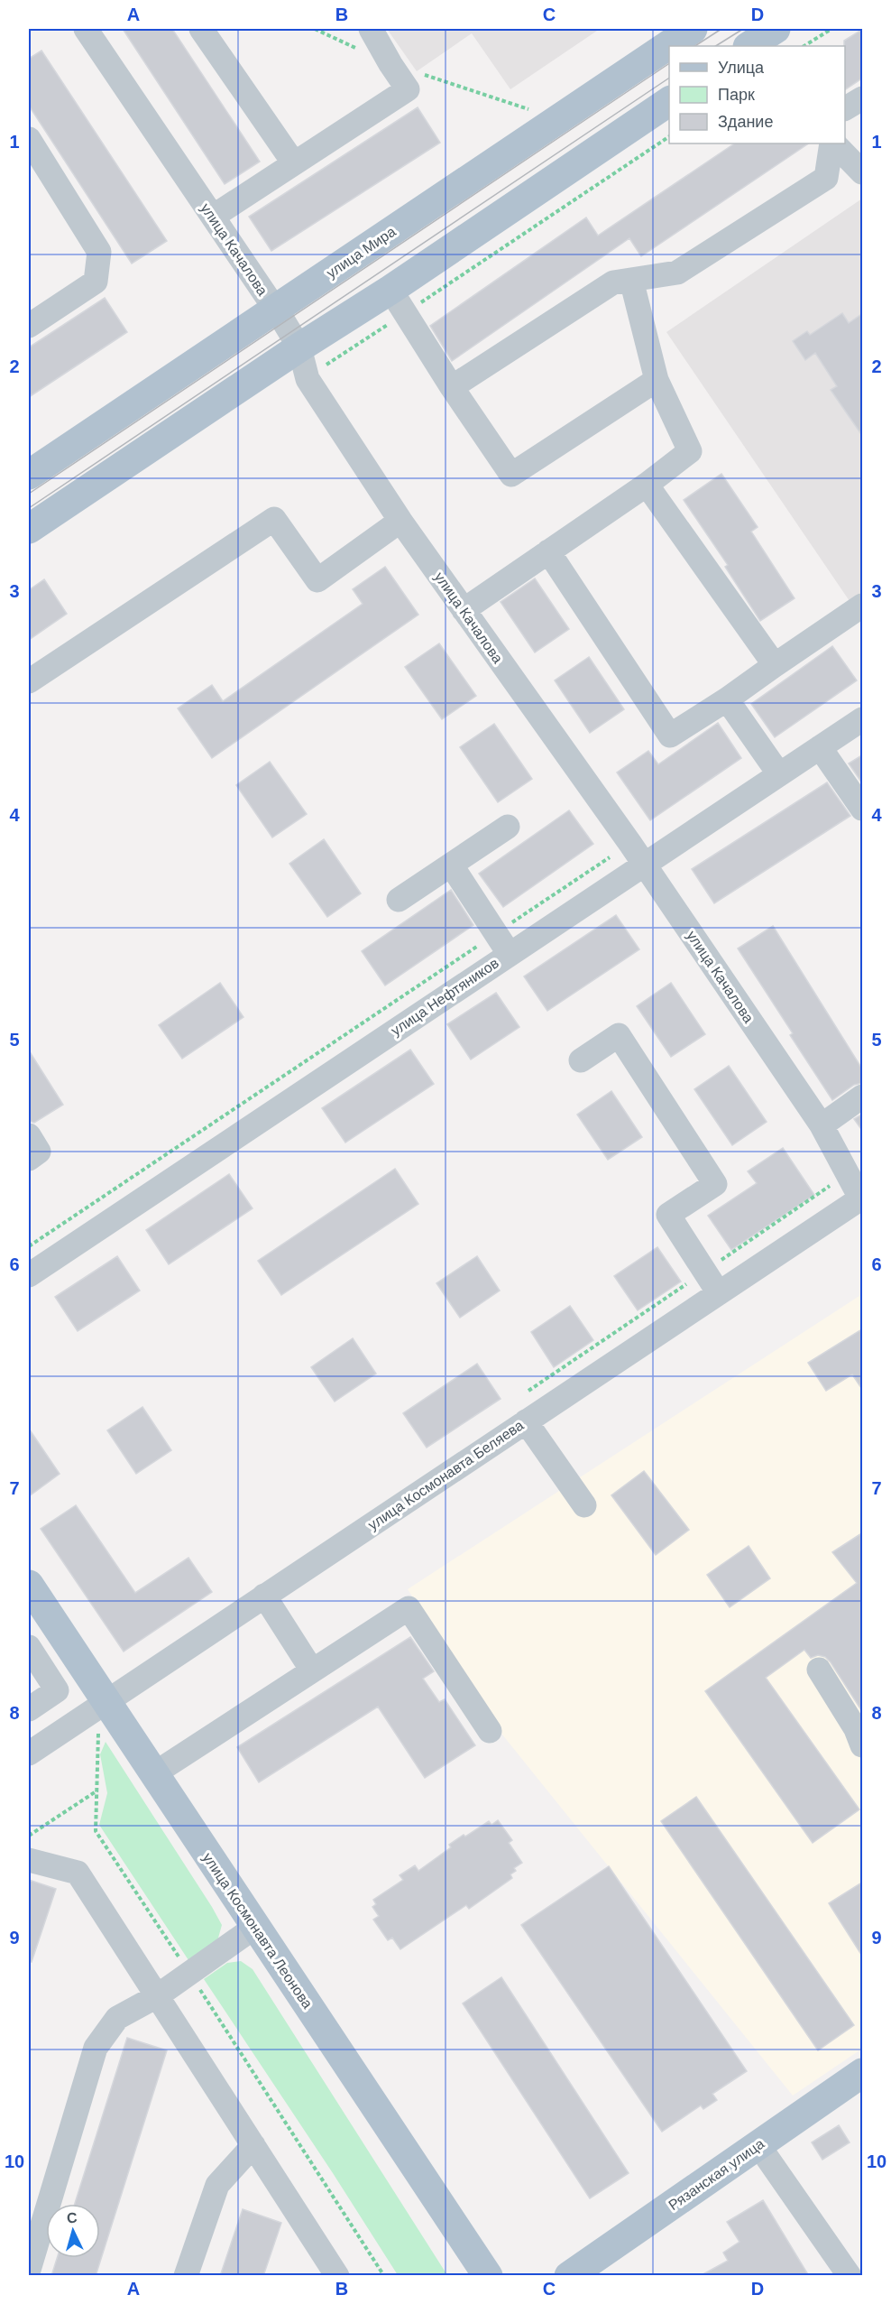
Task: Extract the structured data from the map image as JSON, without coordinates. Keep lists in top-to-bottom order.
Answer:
{
  "streets": {
    "main road": ["улица Мира", "улица Космонавта Леонова", "Рязанская улица"],
    "street": ["улица Качалова", "улица Нефтяников", "улица Космонавта Беляева"]
  },
  "crossings": [
    ["улица Качалова", "улица Мира"],
    ["улица Качалова", "улица Нефтяников"],
    ["улица Качалова", "улица Космонавта Беляева"],
    ["улица Космонавта Беляева", "улица Космонавта Леонова"]
  ],
  "legend": ["Улица", "Парк", "Здание"],
  "north": "top",
  "grid": {
    "columns": [
      "A",
      "B",
      "C",
      "D"
    ],
    "rows": [
      "1",
      "2",
      "3",
      "4",
      "5",
      "6",
      "7",
      "8",
      "9",
      "10"
    ]
  }
}
